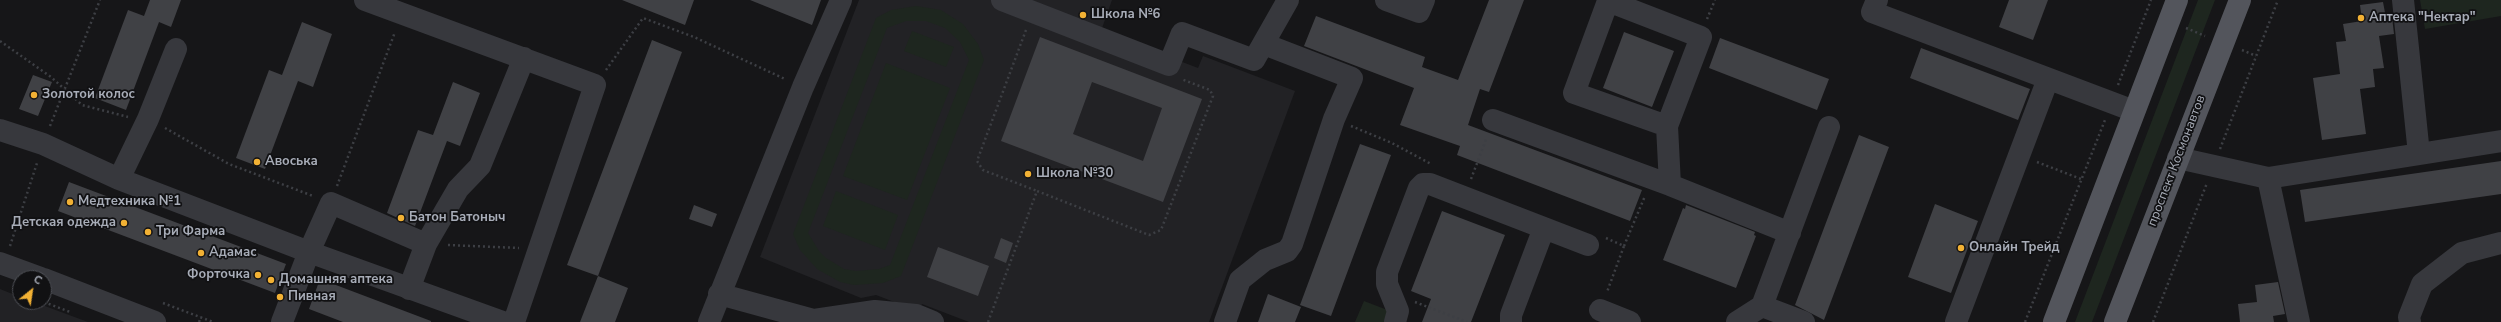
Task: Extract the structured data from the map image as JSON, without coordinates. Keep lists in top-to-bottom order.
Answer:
{
  "streets": {
    "main road": ["проспект Космонавтов"]
  },
  "places": [
    "Школа №6",
    "Аптека \"Нектар\"",
    "Золотой колос",
    "Авоська",
    "Школа №30",
    "Медтехника №1",
    "Батон Батоныч",
    "Детская одежда",
    "Три Фарма",
    "Онлайн Трейд",
    "Адамас",
    "Форточка",
    "Домашняя аптека",
    "Пивная"
  ],
  "north": "top right"
}
